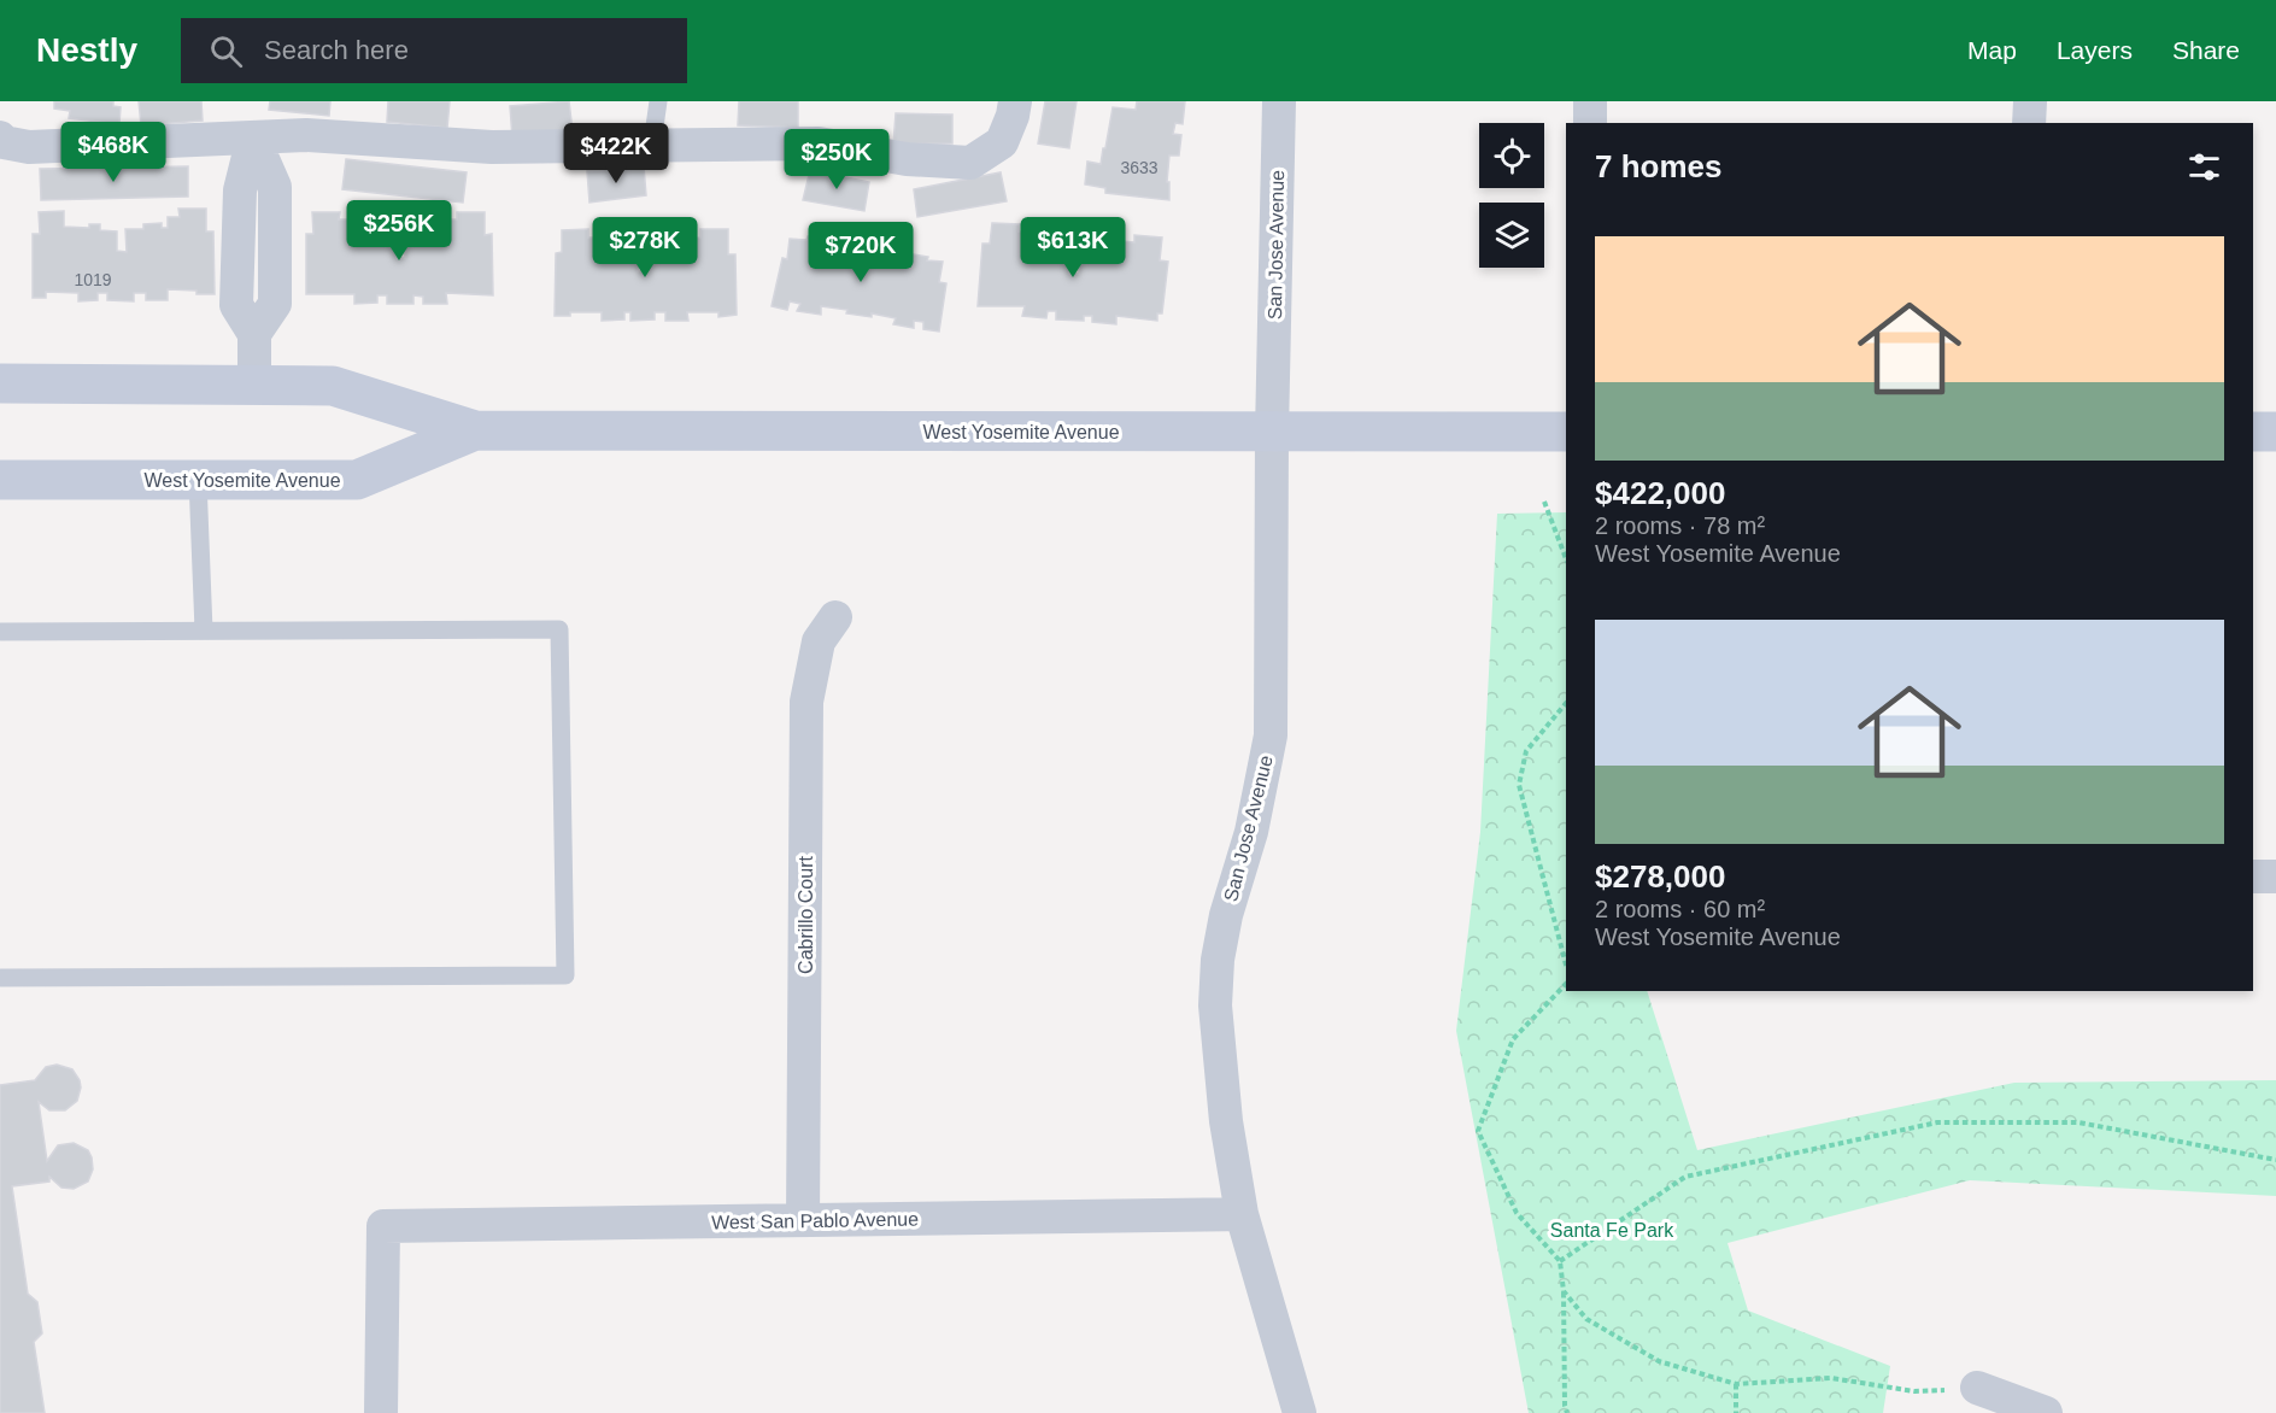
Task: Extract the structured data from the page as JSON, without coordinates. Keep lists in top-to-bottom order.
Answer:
{
  "streets": {
    "main road": ["West Yosemite Avenue"],
    "street": ["San Jose Avenue", "Cabrillo Court", "West San Pablo Avenue"]
  },
  "crossings": [
    ["San Jose Avenue", "West Yosemite Avenue"],
    ["San Jose Avenue", "West San Pablo Avenue"],
    ["Cabrillo Court", "West San Pablo Avenue"]
  ],
  "parks": ["Santa Fe Park"],
  "house_numbers": ["3633", "1019"],
  "page": {
    "header": "Nestly",
    "search": "Search here",
    "nav": ["Map", "Layers", "Share"],
    "price": [
      "$468K",
      "$422K",
      "$250K",
      "$256K",
      "$278K",
      "$613K",
      "$720K"
    ],
    "heading": "7 homes",
    "list": [
      {
        "name": "$422,000",
        "note": "2 rooms · 78 m² · West Yosemite Avenue"
      },
      {
        "name": "$278,000",
        "note": "2 rooms · 60 m² · West Yosemite Avenue"
      }
    ]
  }
}
